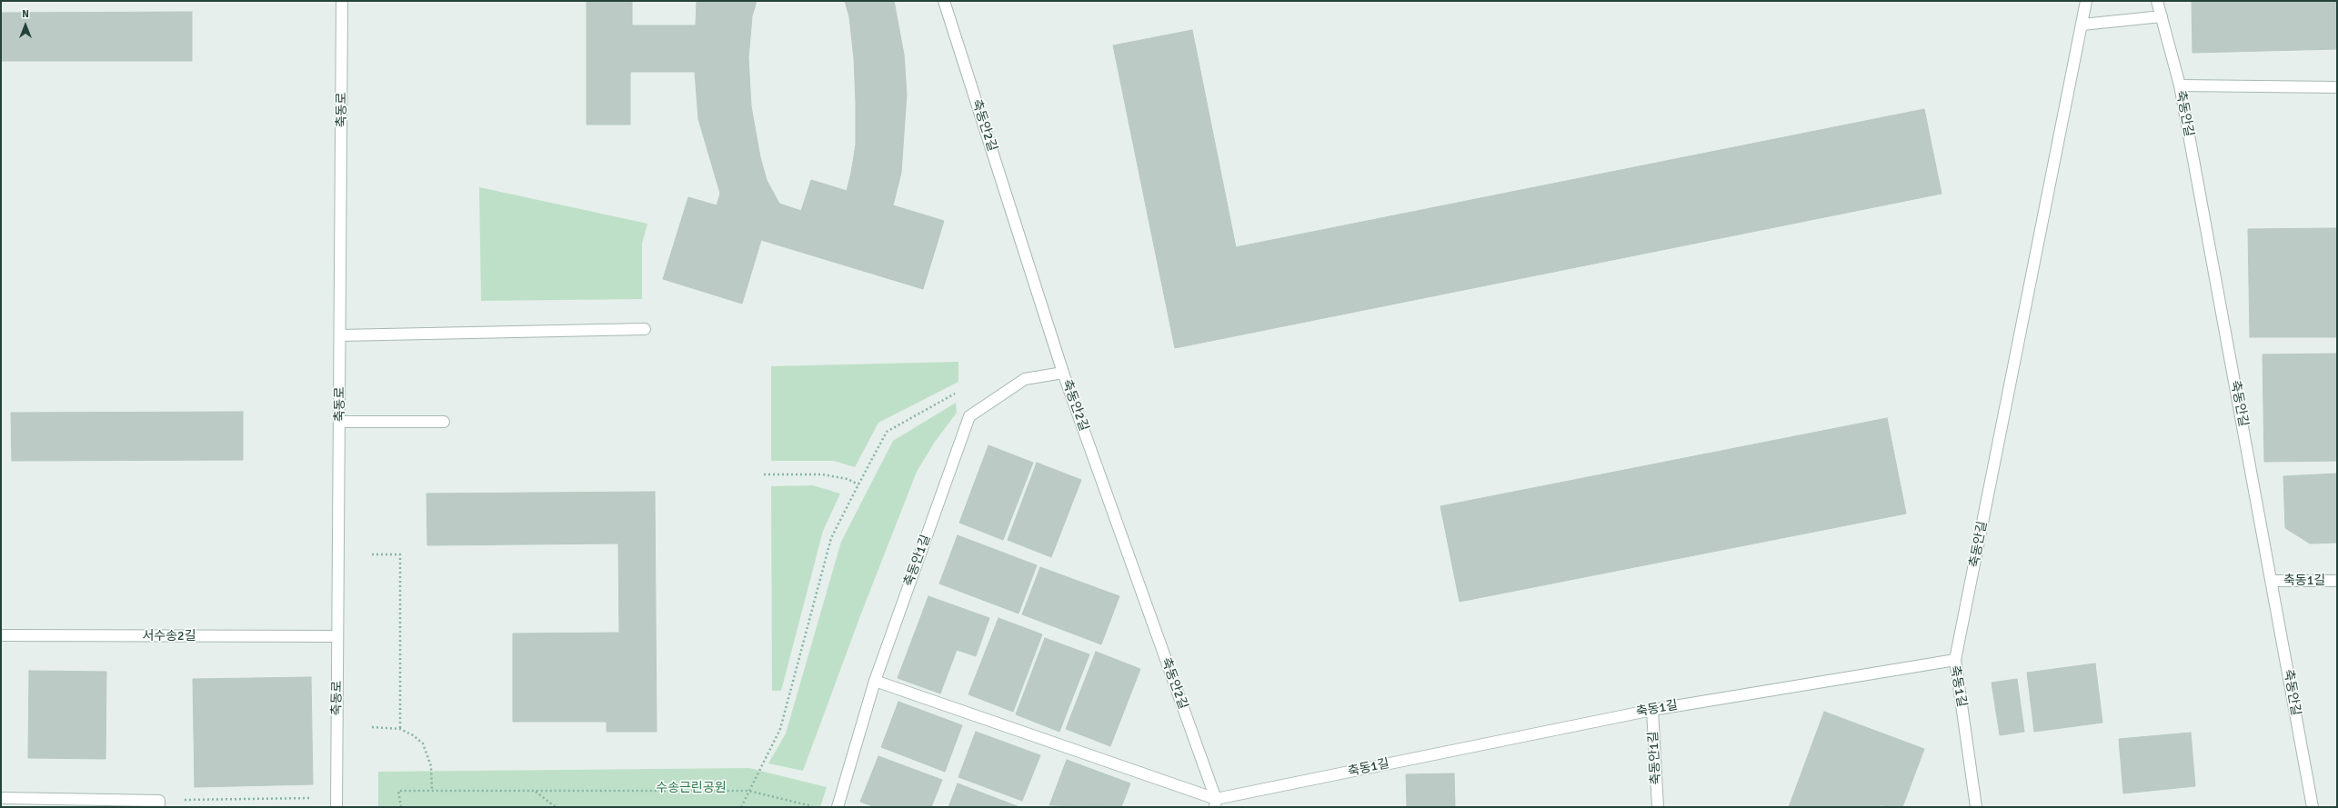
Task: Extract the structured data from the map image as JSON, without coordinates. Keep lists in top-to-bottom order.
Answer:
{
  "streets": {
    "street": [
      "축동로",
      "축동안길",
      "축동안2길",
      "축동안1길",
      "축동1길",
      "서수송2길"
    ]
  },
  "crossings": [
    ["축동로", "서수송2길"],
    ["축동안길", "축동1길"],
    ["축동안2길", "축동1길"],
    ["축동안1길", "축동1길"]
  ],
  "parks": ["수송근린공원"],
  "north": "top"
}
